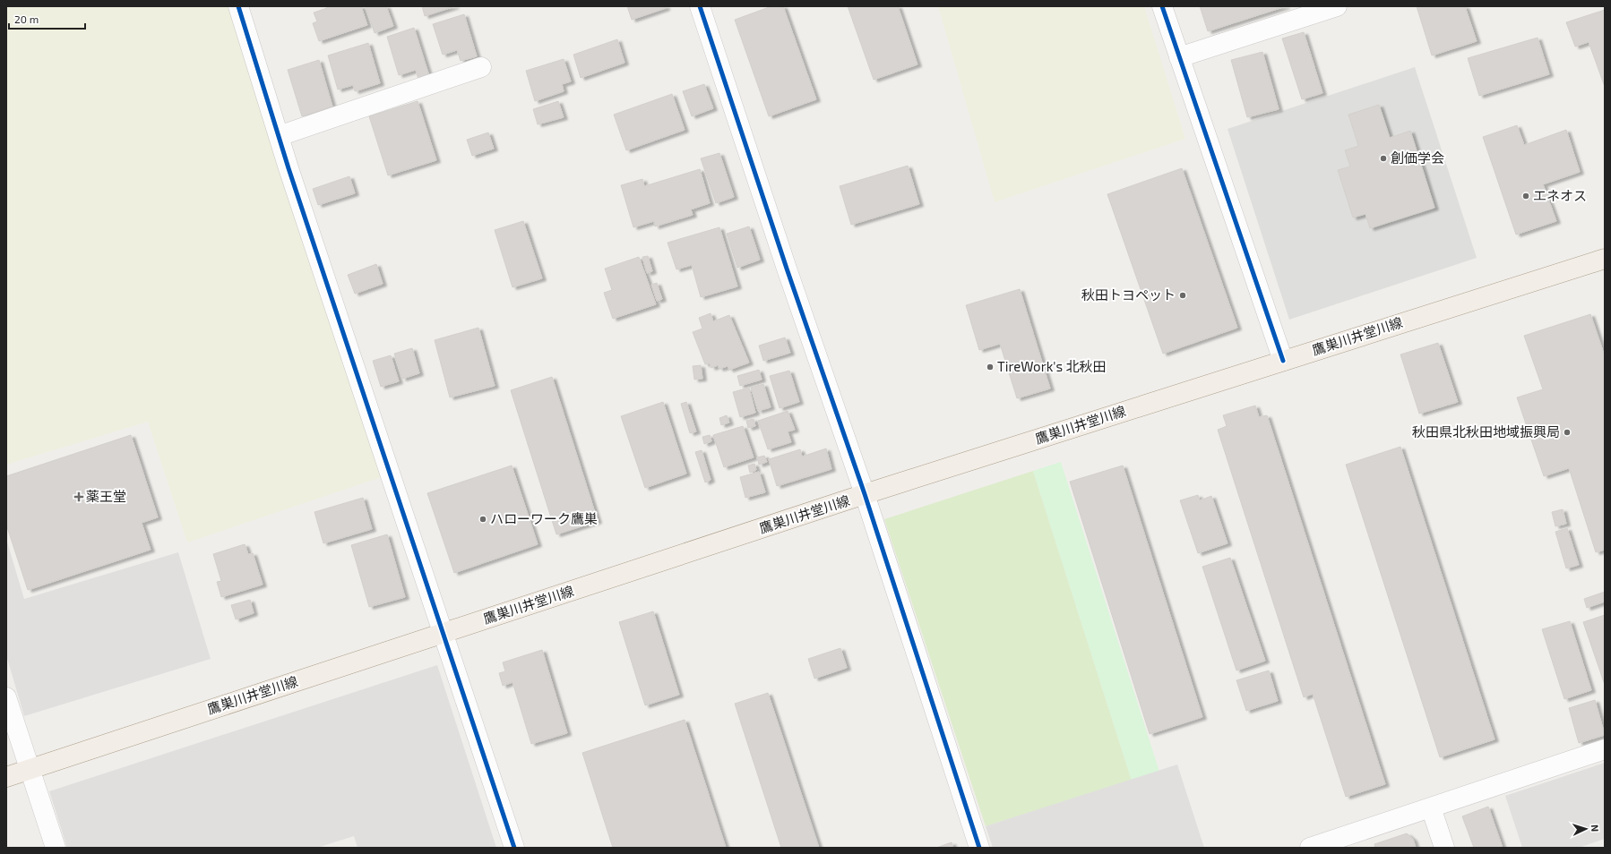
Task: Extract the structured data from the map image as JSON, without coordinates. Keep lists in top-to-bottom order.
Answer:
{
  "streets": {
    "main road": ["鷹巣川井堂川線"]
  },
  "places": {
    "other": [
      "創価学会",
      "エネオス",
      "秋田トヨペット",
      "TireWork's 北秋田",
      "秋田県北秋田地域振興局",
      "ハローワーク鷹巣"
    ],
    "health": ["薬王堂"]
  },
  "scale_bar": "20 m",
  "north": "right"
}
